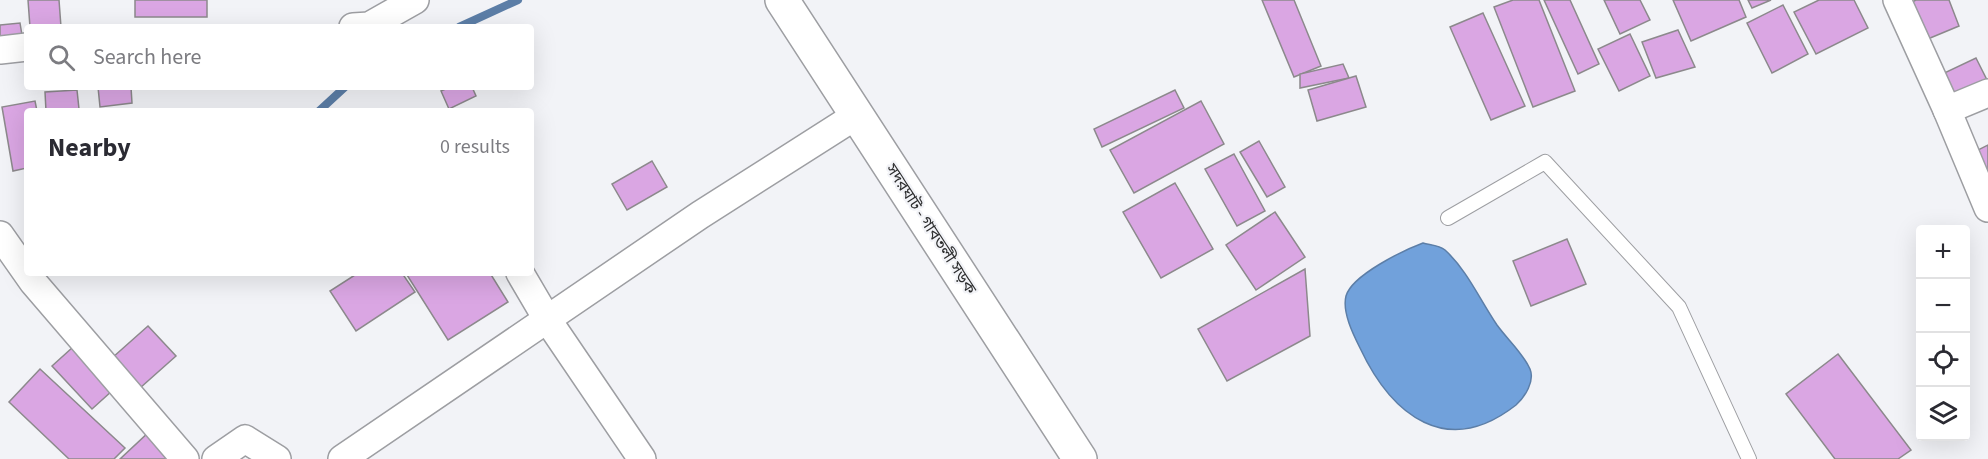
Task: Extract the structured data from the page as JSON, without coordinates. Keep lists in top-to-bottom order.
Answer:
{
  "streets": {
    "highway": ["সদরঘাট - গাবতলী সড়ক"]
  },
  "page": {
    "search": "Search here",
    "heading": ["Nearby", "0 results"],
    "map_buttons": ["+", "−"]
  }
}
